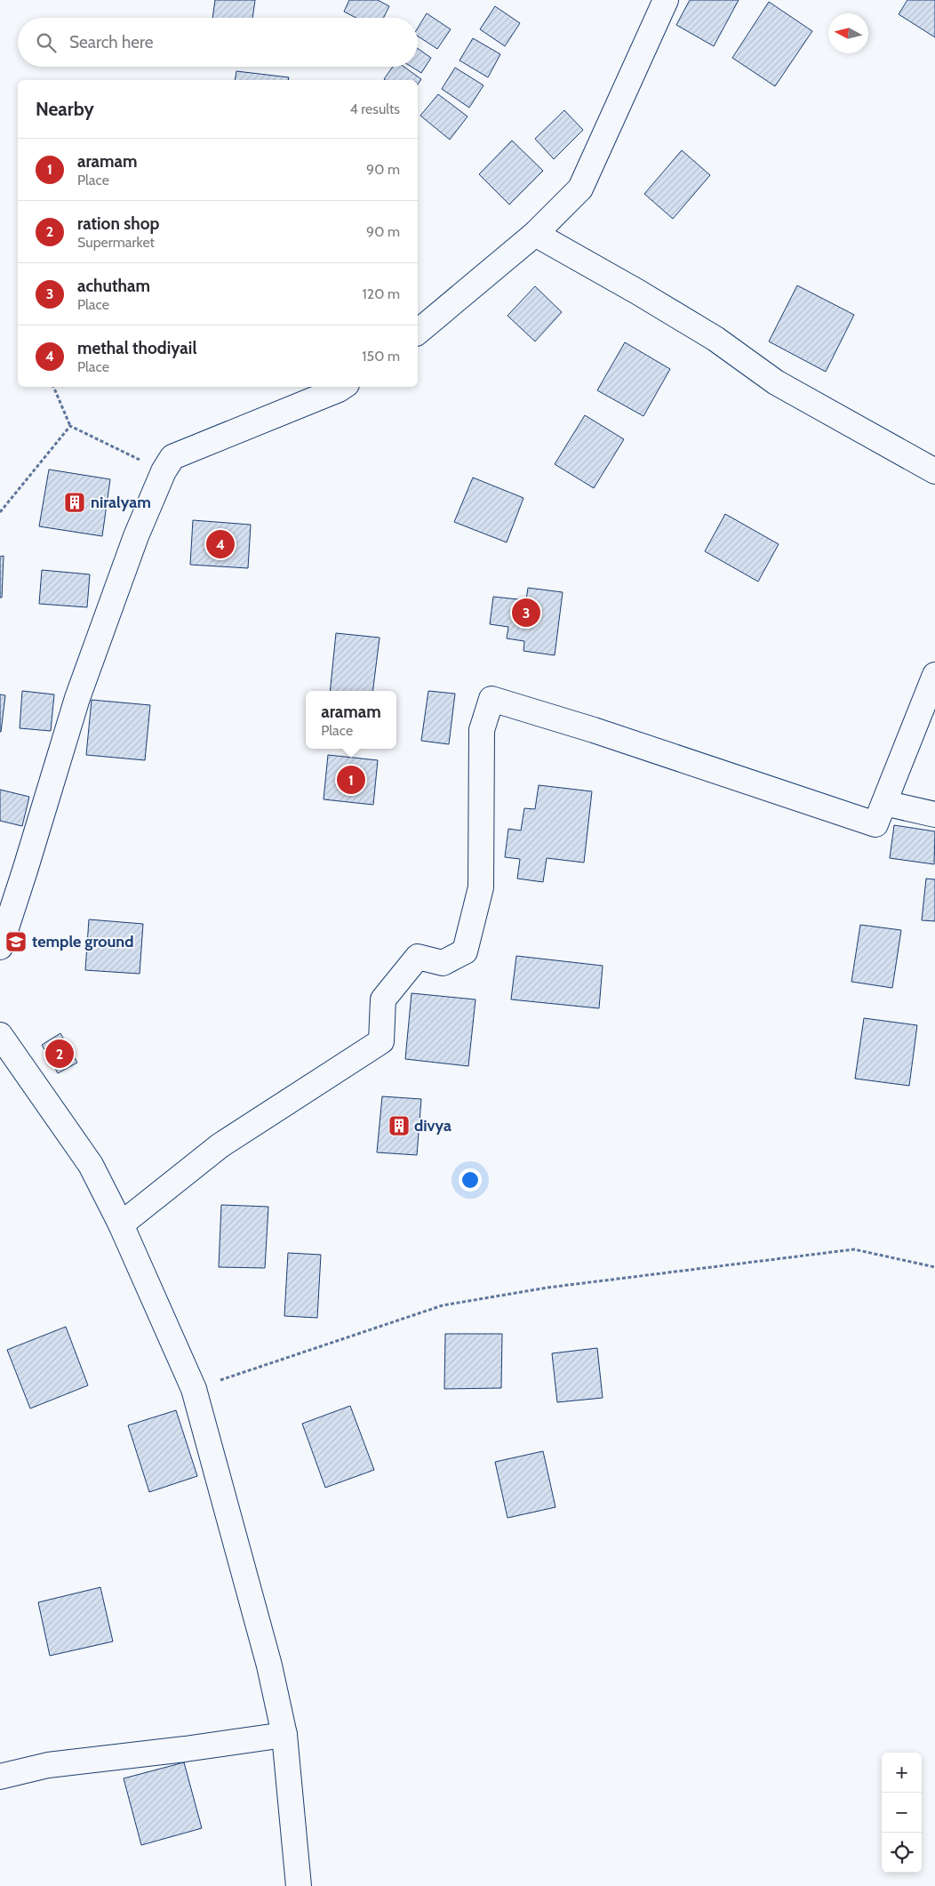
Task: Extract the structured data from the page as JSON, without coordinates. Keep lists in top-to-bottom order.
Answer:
{
  "places": {
    "building": ["niralyam", "divya"],
    "school or university": ["temple ground"]
  },
  "north": "left",
  "page": {
    "search": "Search here",
    "heading": ["Nearby", "4 results"],
    "list": [
      {
        "mark": "1",
        "name": "aramam",
        "note": "Place",
        "value": "90 m"
      },
      {
        "mark": "2",
        "name": "ration shop",
        "note": "Supermarket",
        "value": "90 m"
      },
      {
        "mark": "3",
        "name": "achutham",
        "note": "Place",
        "value": "120 m"
      },
      {
        "mark": "4",
        "name": "methal thodiyail",
        "note": "Place",
        "value": "150 m"
      }
    ],
    "pins": [
      "4",
      "3",
      "1",
      "2"
    ],
    "popup": ["aramam", "Place"],
    "map_buttons": ["+", "−"]
  }
}
